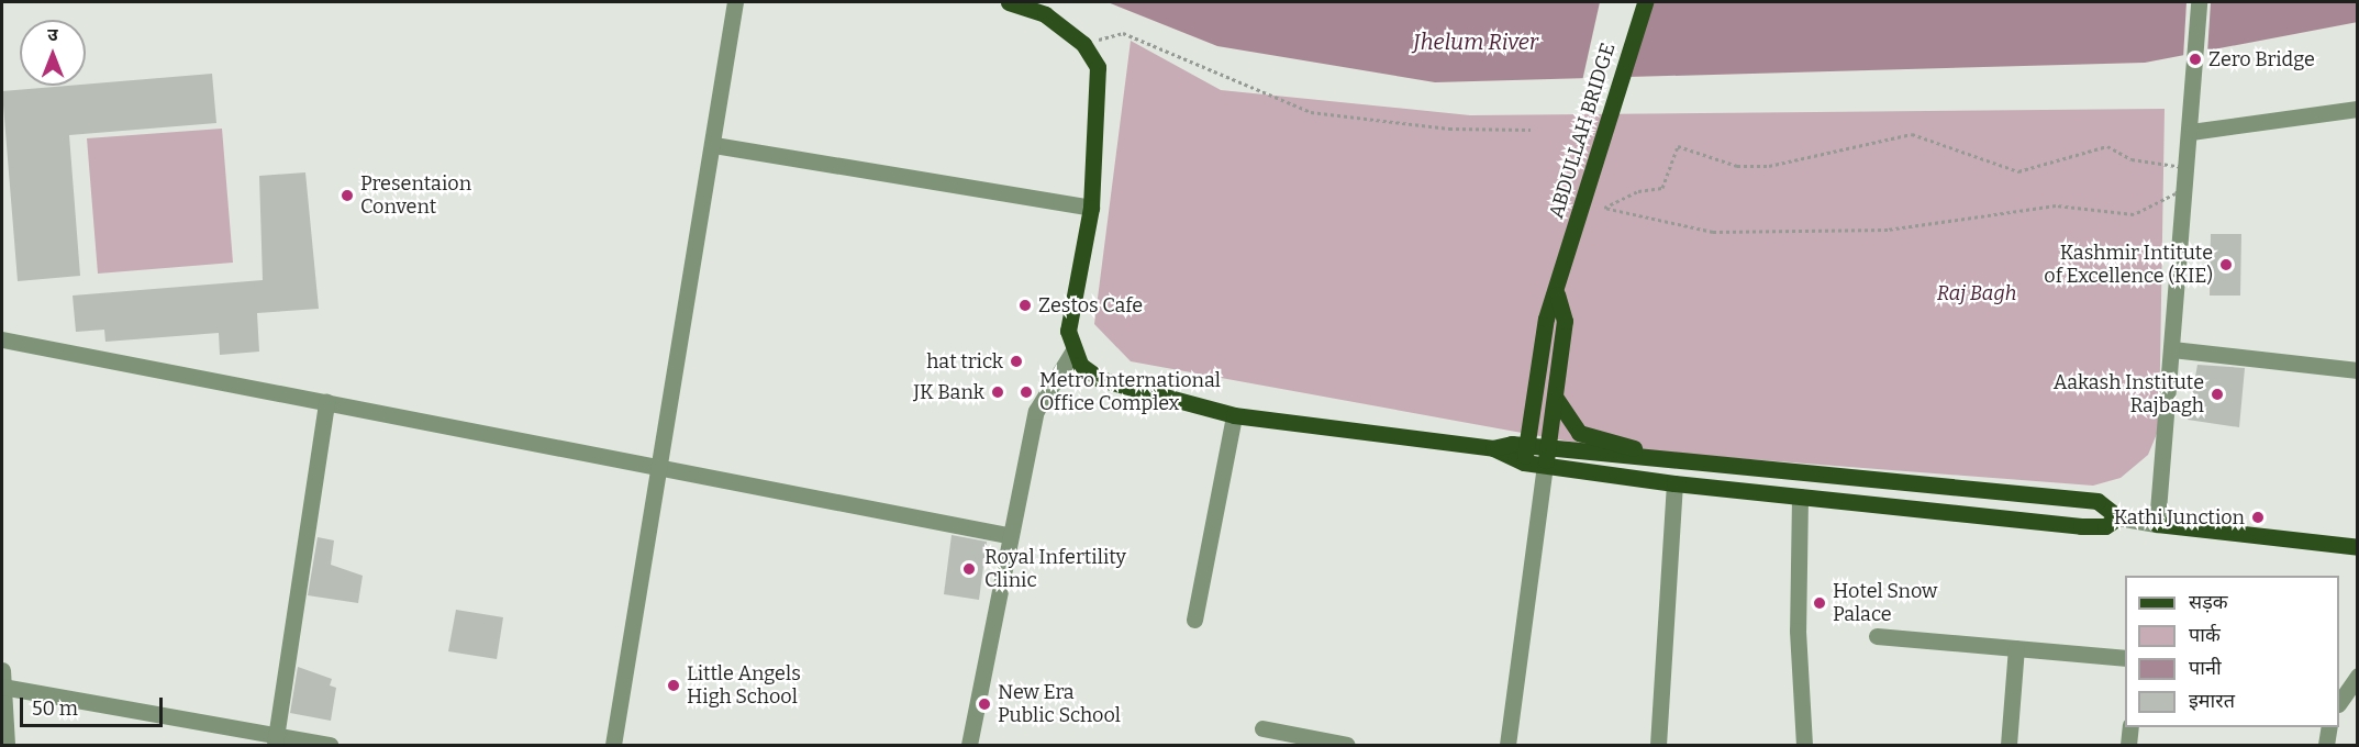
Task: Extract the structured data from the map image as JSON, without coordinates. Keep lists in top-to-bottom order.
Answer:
{
  "streets": {
    "main road": ["ABDULLAH BRIDGE"]
  },
  "water": ["Jhelum River"],
  "parks": ["Raj Bagh"],
  "places": [
    "Zero Bridge",
    "Presentaion Convent",
    "Kashmir Intitute of Excellence (KIE)",
    "Zestos Cafe",
    "hat trick",
    "JK Bank",
    "Metro International Office Complex",
    "Aakash Institute Rajbagh",
    "Kathi Junction",
    "Royal Infertility Clinic",
    "Hotel Snow Palace",
    "Little Angels High School",
    "New Era Public School"
  ],
  "legend": [
    "सड़क",
    "पार्क",
    "पानी",
    "इमारत"
  ],
  "scale_bar": "50 m",
  "north": "top"
}
